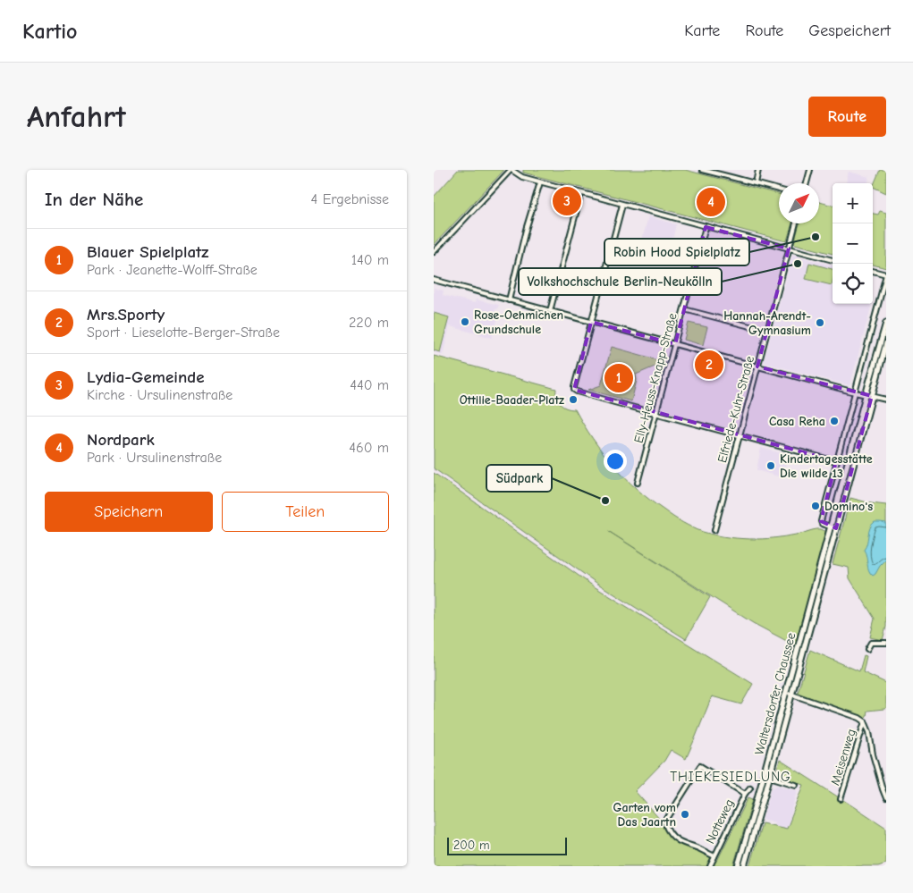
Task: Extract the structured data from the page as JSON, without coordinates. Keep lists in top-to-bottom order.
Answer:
{
  "streets": {
    "main road": ["Waltersdorfer Chaussee"],
    "street": [
      "Elly-Heuss-Knapp-Straße",
      "Elfriede-Kuhr-Straße",
      "Meisenweg",
      "Notteweg"
    ]
  },
  "districts": ["THIEKESIEDLUNG"],
  "places": [
    "Robin Hood Spielplatz",
    "Volkshochschule Berlin-Neukölln",
    "Rose-Oehmichen Grundschule",
    "Hannah-Arendt- Gymnasium",
    "Ottilie-Baader-Platz",
    "Casa Reha",
    "Kindertagesstätte Die wilde 13",
    "Südpark",
    "Domino's",
    "Garten vom Das Jaartn"
  ],
  "scale_bar": "200 m",
  "north": "top right",
  "page": {
    "header": "Kartio",
    "nav": ["Karte", "Route", "Gespeichert"],
    "buttons": [
      "Route",
      ["Speichern", "Teilen"]
    ],
    "title": "Anfahrt",
    "heading": ["In der Nähe", "4 Ergebnisse"],
    "map_buttons": ["+", "−"],
    "pins": [
      "3",
      "4",
      "2",
      "1"
    ],
    "list": [
      {
        "mark": "1",
        "name": "Blauer Spielplatz",
        "note": "Park · Jeanette-Wolff-Straße",
        "value": "140 m"
      },
      {
        "mark": "2",
        "name": "Mrs.Sporty",
        "note": "Sport · Lieselotte-Berger-Straße",
        "value": "220 m"
      },
      {
        "mark": "3",
        "name": "Lydia-Gemeinde",
        "note": "Kirche · Ursulinenstraße",
        "value": "440 m"
      },
      {
        "mark": "4",
        "name": "Nordpark",
        "note": "Park · Ursulinenstraße",
        "value": "460 m"
      }
    ],
    "scale": "200 m"
  }
}
